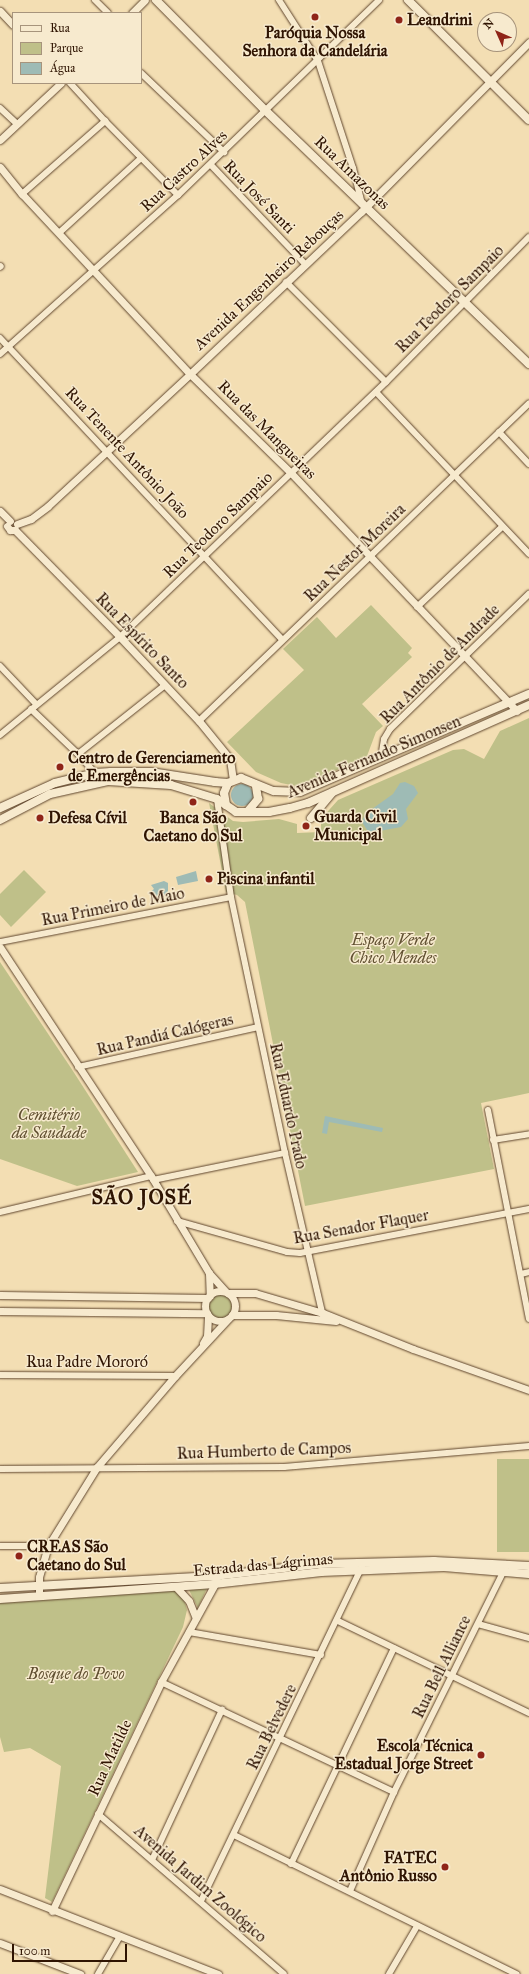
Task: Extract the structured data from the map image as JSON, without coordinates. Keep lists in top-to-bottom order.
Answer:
{
  "streets": {
    "main road": ["Rua Amazonas", "Avenida Fernando Simonsen", "Estrada das Lágrimas"],
    "street": [
      "Rua Castro Alves",
      "Rua José Santi",
      "Avenida Engenheiro Rebouças",
      "Rua Teodoro Sampaio",
      "Rua das Mangueiras",
      "Rua Tenente Antônio João",
      "Rua Nestor Moreira",
      "Rua Espírito Santo",
      "Rua Antônio de Andrade",
      "Rua Primeiro de Maio",
      "Rua Pandiá Calógeras",
      "Rua Eduardo Prado",
      "Rua Senador Flaquer",
      "Rua Padre Mororó",
      "Rua Humberto de Campos",
      "Rua Bell Alliance",
      "Rua Belvedere",
      "Rua Matilde",
      "Avenida Jardim Zoológico"
    ]
  },
  "crossings": [
    ["Rua Castro Alves", "Rua Amazonas"],
    ["Rua Castro Alves", "Rua José Santi"],
    ["Rua Castro Alves", "Rua das Mangueiras"],
    ["Rua Castro Alves", "Rua Tenente Antônio João"],
    ["Rua Amazonas", "Avenida Engenheiro Rebouças"],
    ["Rua Amazonas", "Rua Teodoro Sampaio"],
    ["Rua José Santi", "Avenida Engenheiro Rebouças"],
    ["Avenida Engenheiro Rebouças", "Rua das Mangueiras"],
    ["Avenida Engenheiro Rebouças", "Rua Tenente Antônio João"],
    ["Avenida Engenheiro Rebouças", "Rua Espírito Santo"],
    ["Rua Teodoro Sampaio", "Rua das Mangueiras"],
    ["Rua Teodoro Sampaio", "Rua Tenente Antônio João"],
    ["Rua Teodoro Sampaio", "Rua Espírito Santo"],
    ["Rua das Mangueiras", "Rua Nestor Moreira"],
    ["Rua das Mangueiras", "Rua Antônio de Andrade"],
    ["Rua das Mangueiras", "Avenida Fernando Simonsen"],
    ["Rua Tenente Antônio João", "Rua Nestor Moreira"],
    ["Rua Nestor Moreira", "Rua Espírito Santo"],
    ["Rua Espírito Santo", "Avenida Fernando Simonsen"],
    ["Rua Antônio de Andrade", "Avenida Fernando Simonsen"],
    ["Avenida Fernando Simonsen", "Rua Eduardo Prado"],
    ["Rua Primeiro de Maio", "Rua Eduardo Prado"],
    ["Rua Pandiá Calógeras", "Rua Eduardo Prado"],
    ["Rua Eduardo Prado", "Rua Senador Flaquer"],
    ["Estrada das Lágrimas", "Rua Bell Alliance"],
    ["Estrada das Lágrimas", "Rua Belvedere"],
    ["Estrada das Lágrimas", "Rua Matilde"],
    ["Rua Belvedere", "Avenida Jardim Zoológico"],
    ["Rua Matilde", "Avenida Jardim Zoológico"]
  ],
  "districts": ["SÃO JOSÉ"],
  "parks": ["Espaço Verde Chico Mendes", "Cemitério da Saudade", "Bosque do Povo"],
  "places": [
    "Paróquia Nossa Senhora da Candelária",
    "Leandrini",
    "Centro de Gerenciamento de Emergências",
    "Banca São Caetano do Sul",
    "Defesa Cívil",
    "Guarda Civil Municipal",
    "Piscina infantil",
    "CREAS São Caetano do Sul",
    "Escola Técnica Estadual Jorge Street",
    "FATEC Antônio Russo"
  ],
  "legend": ["Rua", "Parque", "Água"],
  "scale_bar": "100 m",
  "north": "top left"
}
